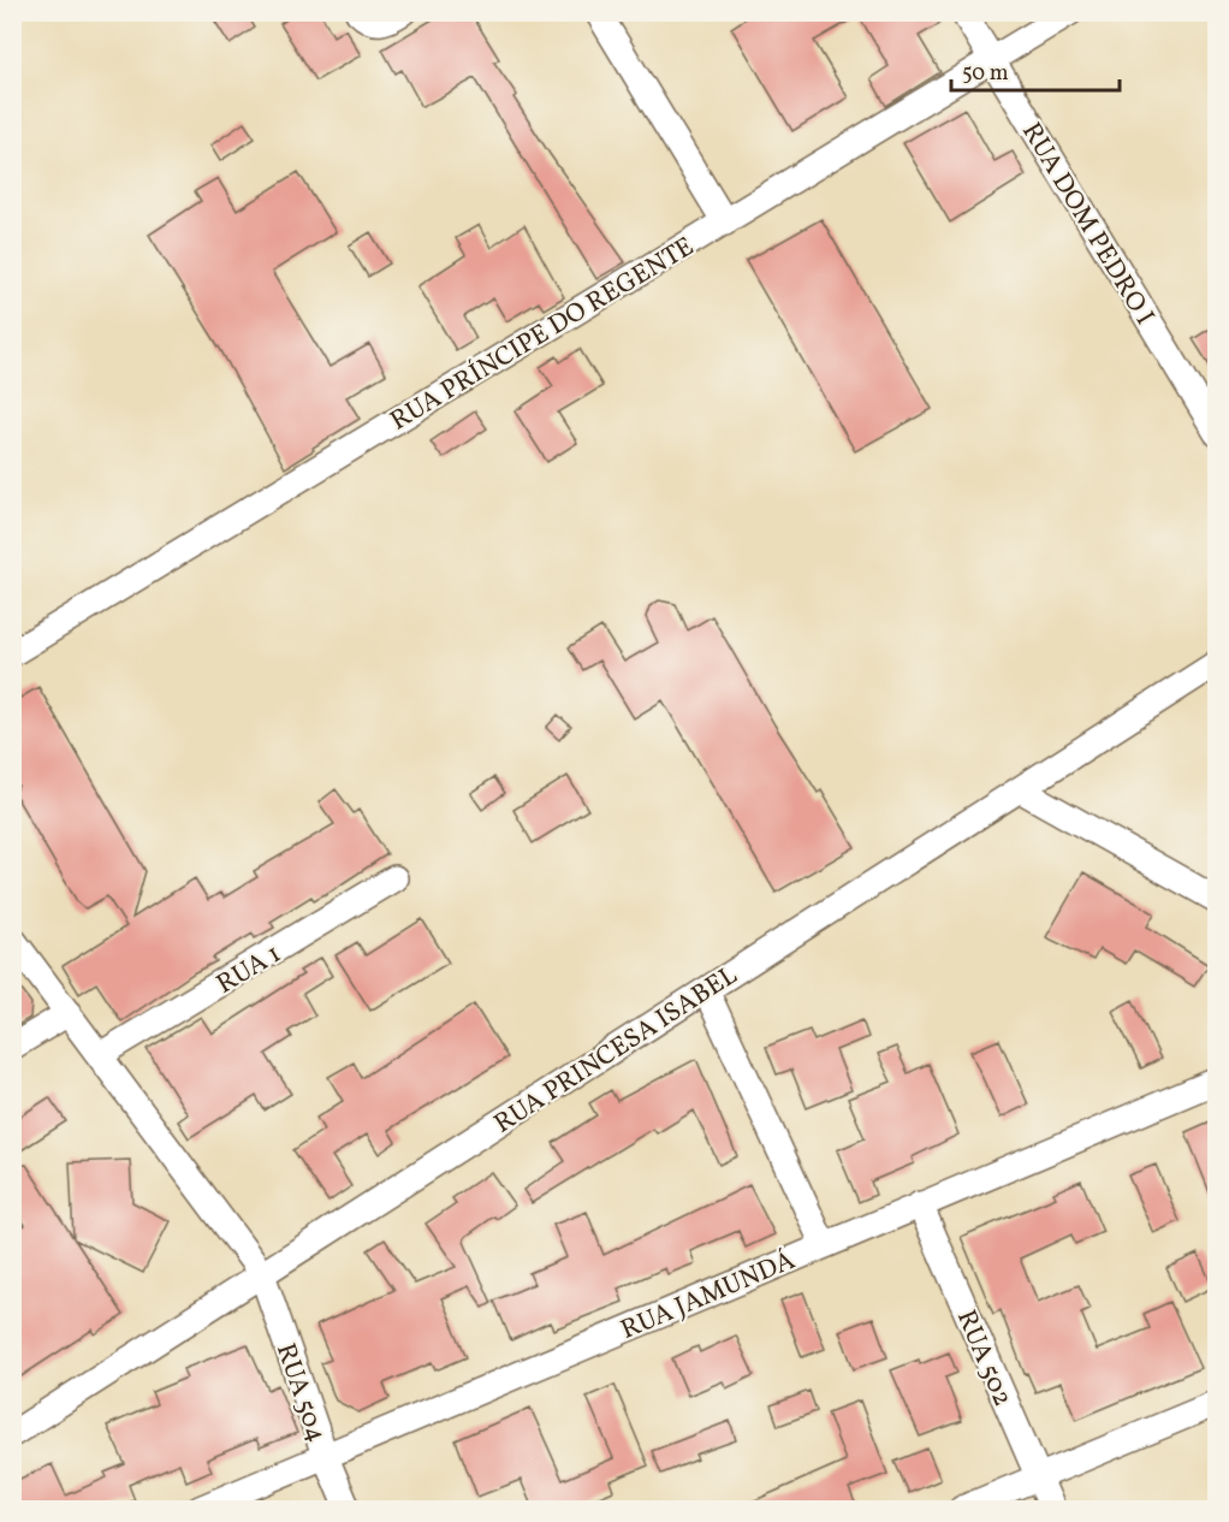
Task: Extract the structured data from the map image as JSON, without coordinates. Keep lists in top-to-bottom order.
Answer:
{
  "streets": {
    "street": [
      "RUA DOM PEDRO I",
      "RUA PRÍNCIPE DO REGENTE",
      "RUA 1",
      "RUA PRINCESA ISABEL",
      "RUA JAMUNDÁ",
      "RUA 502",
      "RUA 504"
    ]
  },
  "crossings": [
    ["RUA DOM PEDRO I", "RUA PRÍNCIPE DO REGENTE"],
    ["RUA 1", "RUA 504"],
    ["RUA PRINCESA ISABEL", "RUA 504"],
    ["RUA JAMUNDÁ", "RUA 502"],
    ["RUA JAMUNDÁ", "RUA 504"]
  ],
  "scale_bar": "50 m"
}
